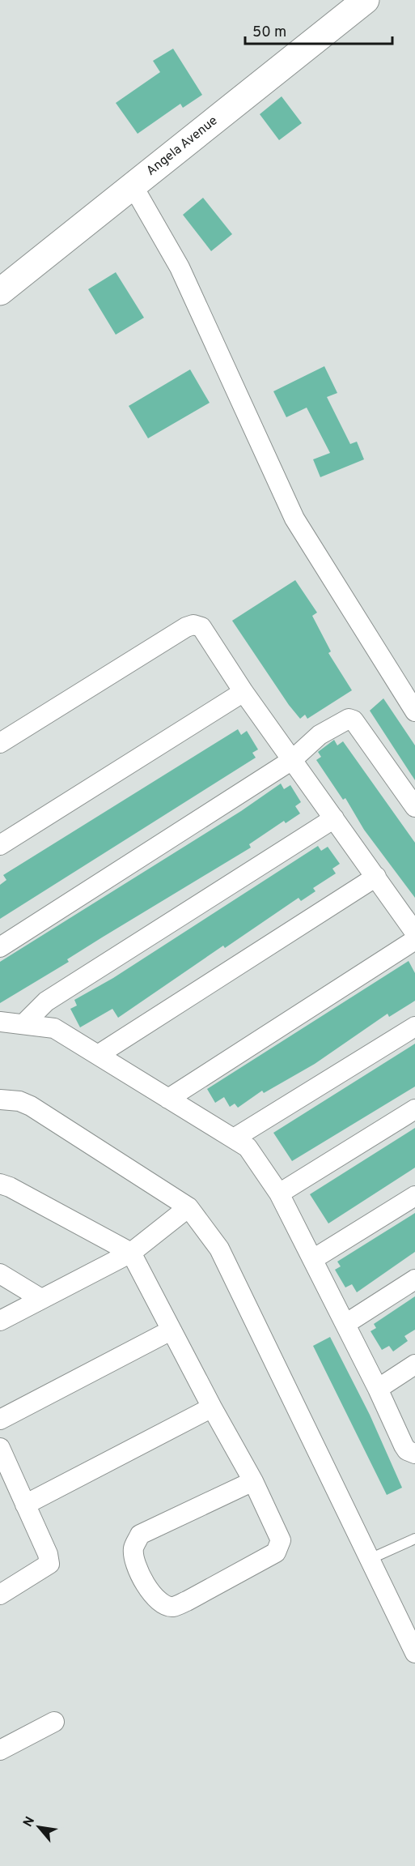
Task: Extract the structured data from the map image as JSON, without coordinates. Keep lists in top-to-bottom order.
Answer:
{
  "streets": {
    "main road": ["Angela Avenue"]
  },
  "scale_bar": "50 m",
  "north": "top left"
}
